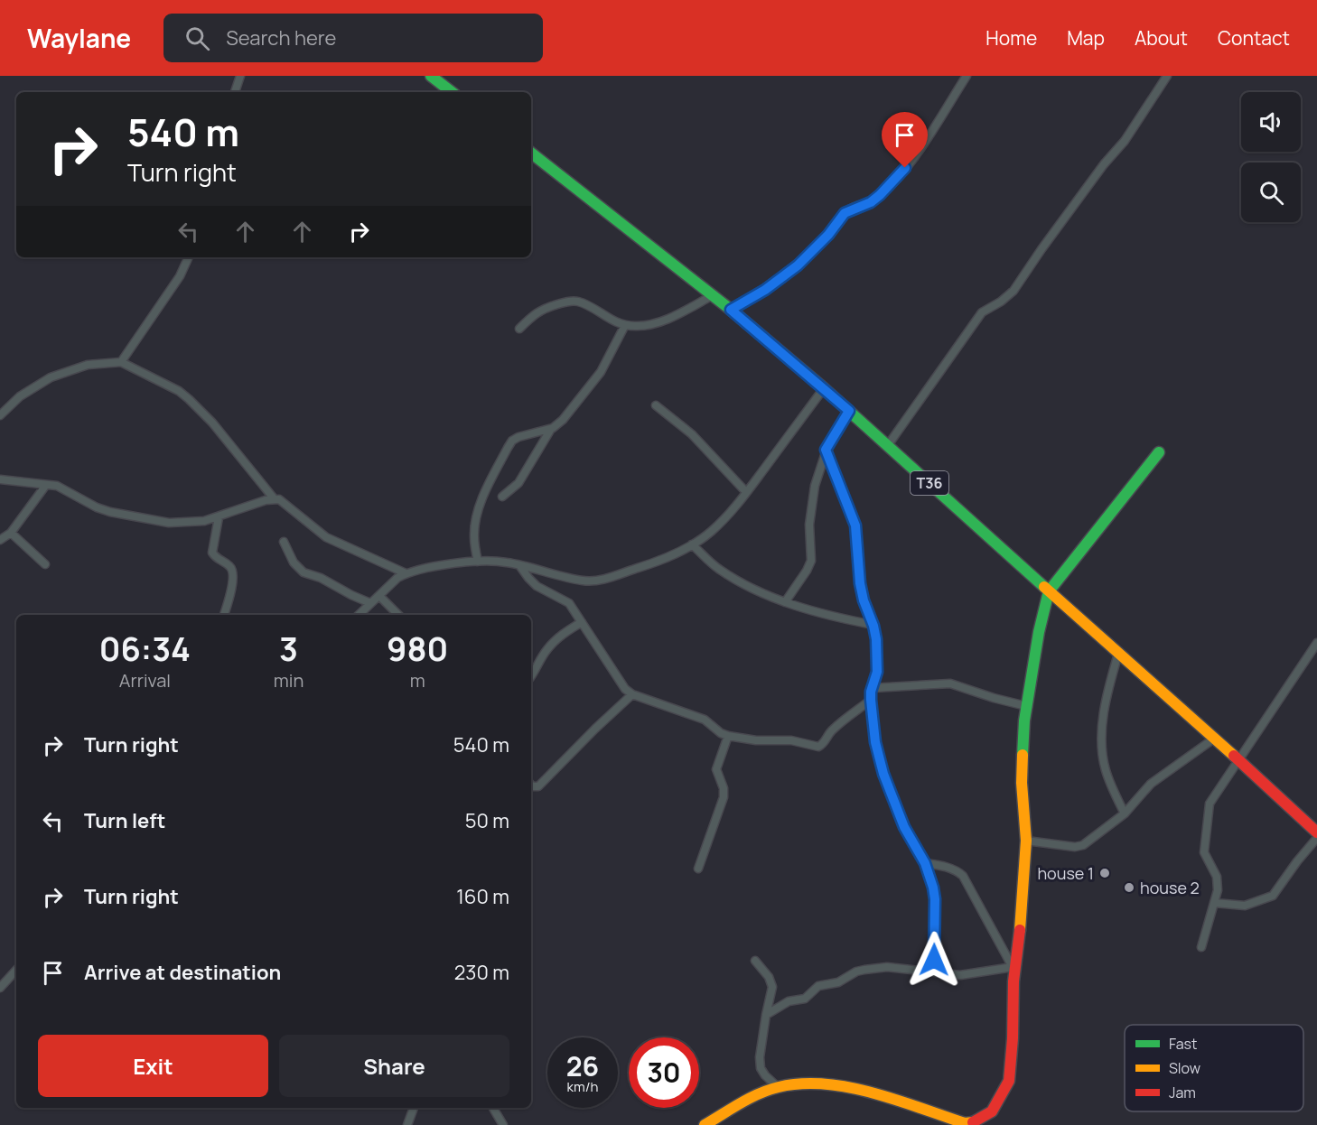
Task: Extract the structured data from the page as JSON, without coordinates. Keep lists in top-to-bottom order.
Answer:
{
  "streets": {
    "main road": ["T36"]
  },
  "places": ["house 1", "house 2"],
  "legend": ["Fast", "Slow", "Jam"],
  "page": {
    "header": "Waylane",
    "search": "Search here",
    "nav": [
      "Home",
      "Map",
      "About",
      "Contact"
    ],
    "turn": ["540 m", "Turn right"],
    "eta": [
      "06:34",
      "Arrival",
      "3",
      "min",
      "980",
      "m"
    ],
    "list": [
      {
        "name": "Turn right",
        "value": "540 m"
      },
      {
        "name": "Turn left",
        "value": "50 m"
      },
      {
        "name": "Turn right",
        "value": "160 m"
      },
      {
        "name": "Arrive at destination",
        "value": "230 m"
      }
    ],
    "buttons": ["Exit", "Share"],
    "speed": "26 km/h",
    "limit": "30"
  }
}
